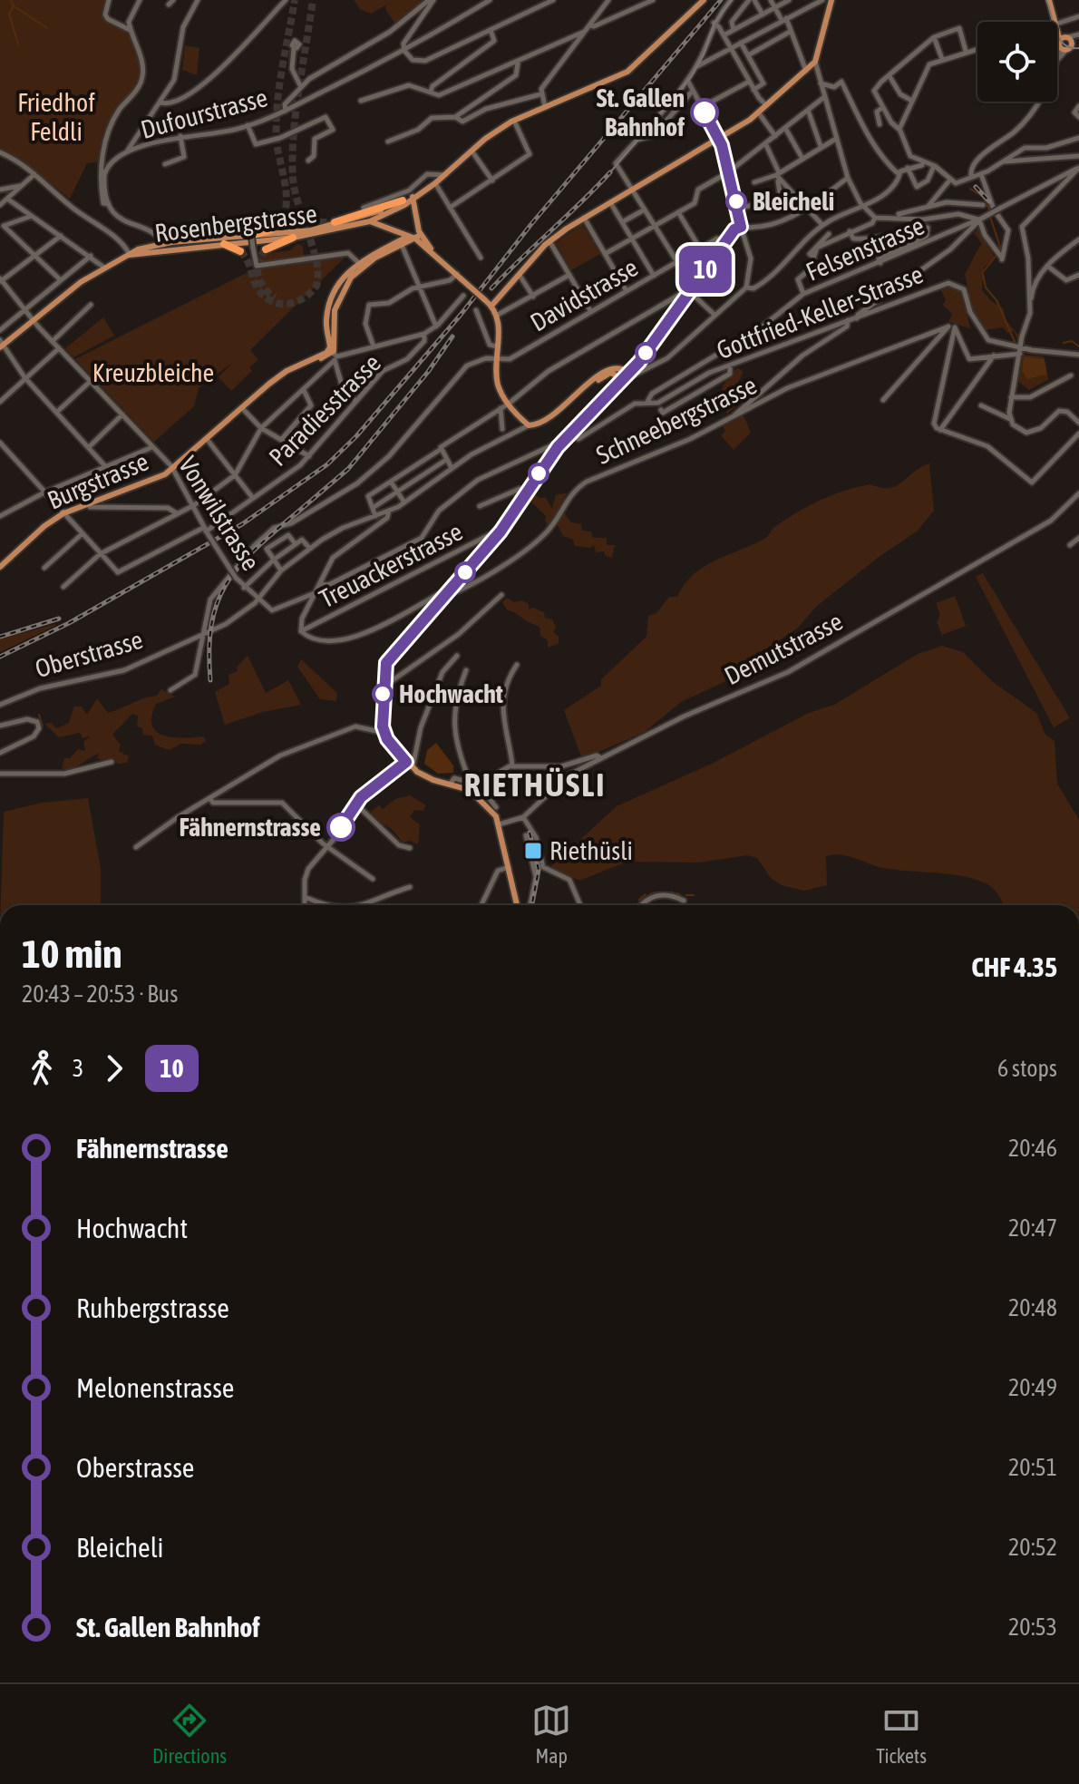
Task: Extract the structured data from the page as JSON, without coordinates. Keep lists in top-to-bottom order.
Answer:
{
  "streets": {
    "main road": ["Rosenbergstrasse", "Burgstrasse", "Oberstrasse"],
    "street": [
      "Dufourstrasse",
      "Felsenstrasse",
      "Davidstrasse",
      "Gottfried-Keller-Strasse",
      "Paradiesstrasse",
      "Schneebergstrasse",
      "Vonwilstrasse",
      "Treuackerstrasse",
      "Demutstrasse"
    ]
  },
  "crossings": [
    ["Rosenbergstrasse", "Vonwilstrasse"],
    ["Felsenstrasse", "Gottfried-Keller-Strasse"],
    ["Davidstrasse", "Oberstrasse"],
    ["Paradiesstrasse", "Vonwilstrasse"],
    ["Burgstrasse", "Vonwilstrasse"],
    ["Vonwilstrasse", "Oberstrasse"]
  ],
  "districts": ["RIETHÜSLI"],
  "parks": ["Friedhof Feldli", "Kreuzbleiche"],
  "places": {
    "other": [
      "St. Gallen Bahnhof",
      "Bleicheli",
      "Hochwacht",
      "Fähnernstrasse"
    ],
    "transit": ["Riethüsli"]
  },
  "lines": ["bus line 10"],
  "page": {
    "on_map": "10",
    "heading": ["10 min", "20:43 – 20:53 · Bus", "CHF 4.35"],
    "legs": ["3", "10", "6 stops"],
    "list": [
      {
        "name": "Fähnernstrasse",
        "value": "20:46"
      },
      {
        "name": "Hochwacht",
        "value": "20:47"
      },
      {
        "name": "Ruhbergstrasse",
        "value": "20:48"
      },
      {
        "name": "Melonenstrasse",
        "value": "20:49"
      },
      {
        "name": "Oberstrasse",
        "value": "20:51"
      },
      {
        "name": "Bleicheli",
        "value": "20:52"
      },
      {
        "name": "St. Gallen Bahnhof",
        "value": "20:53"
      }
    ],
    "tabs": ["Directions", "Map", "Tickets"]
  }
}
